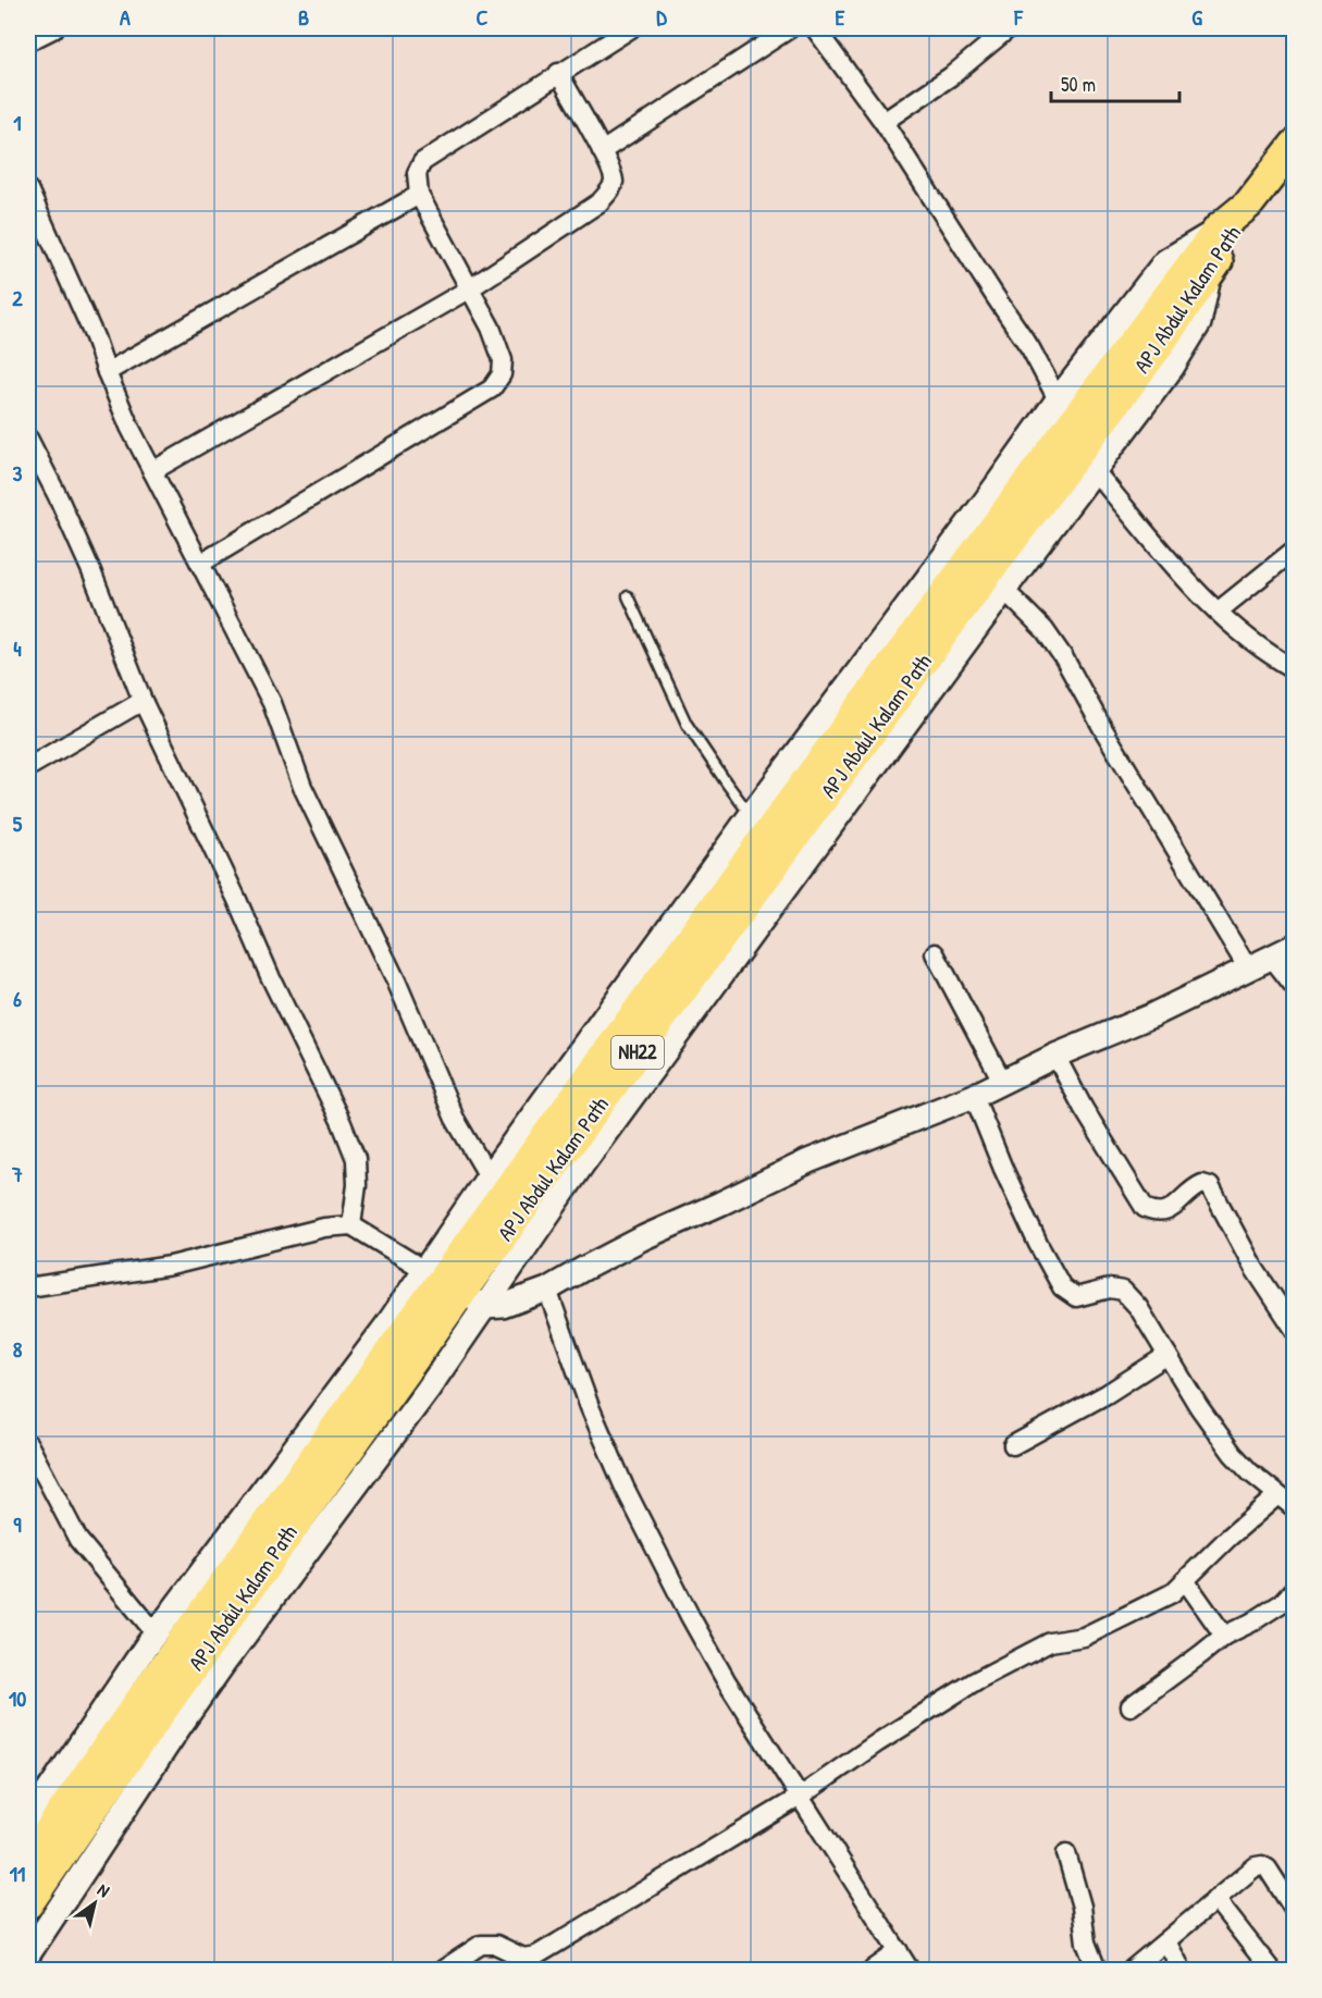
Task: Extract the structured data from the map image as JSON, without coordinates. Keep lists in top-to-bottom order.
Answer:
{
  "streets": {
    "highway": ["APJ Abdul Kalam Path", "NH22"]
  },
  "crossings": [
    ["APJ Abdul Kalam Path", "NH22"]
  ],
  "scale_bar": "50 m",
  "north": "top right",
  "grid": {
    "columns": [
      "A",
      "B",
      "C",
      "D",
      "E",
      "F",
      "G"
    ],
    "rows": [
      "1",
      "2",
      "3",
      "4",
      "5",
      "6",
      "7",
      "8",
      "9",
      "10",
      "11"
    ]
  }
}
